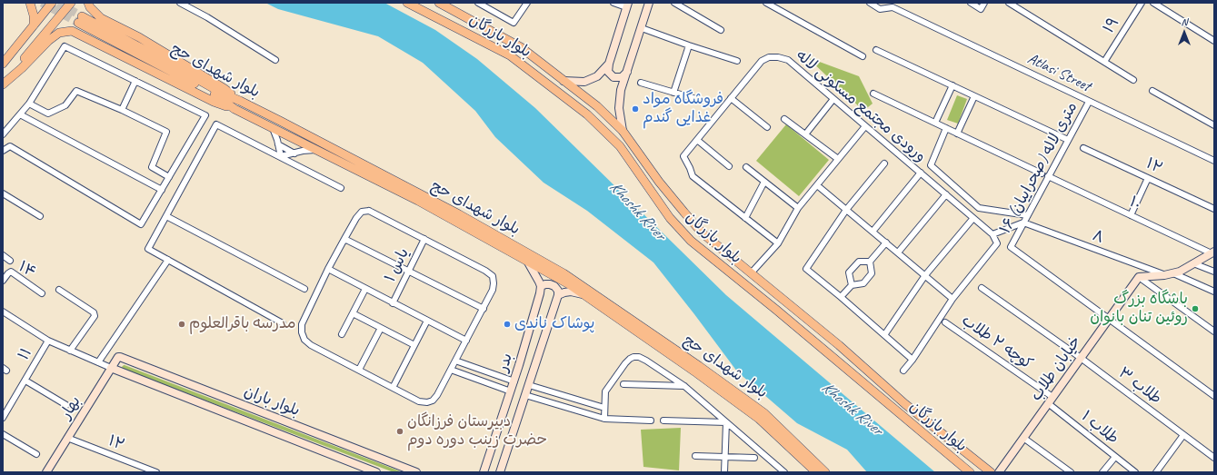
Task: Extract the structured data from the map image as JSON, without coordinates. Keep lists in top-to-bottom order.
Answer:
{
  "streets": {
    "main road": ["بلوار بازرگان", "بلوار شهدای حج"],
    "street": [
      "۱۹",
      "Atlasi Street",
      "ورودی مجتمع مسکونی لاله",
      "۱۲",
      "۱۶ متری لاله (صحراییان)",
      "۱۰",
      "۸",
      "یاس ۱",
      "۱۴",
      "کوچه ۲ طلاب",
      "۱۱",
      "بدر",
      "خیابان طلاب",
      "طلاب ۳",
      "بلوار باران",
      "بهار",
      "طلاب ۱"
    ]
  },
  "crossings": [
    ["Atlasi Street", "۱۶ متری لاله (صحراییان)"],
    ["۱۲", "بهار"],
    ["۱۶ متری لاله (صحراییان)", "۱۰"],
    ["۱۶ متری لاله (صحراییان)", "۸"],
    ["۱۶ متری لاله (صحراییان)", "خیابان طلاب"],
    ["کوچه ۲ طلاب", "خیابان طلاب"],
    ["کوچه ۲ طلاب", "طلاب ۱"],
    ["خیابان طلاب", "طلاب ۳"],
    ["خیابان طلاب", "طلاب ۱"],
    ["بلوار باران", "بهار"]
  ],
  "water": ["Khoshk River"],
  "places": [
    "فروشگاه مواد غذایی گندم",
    "باشگاه بزرگ روئین تنان بانوان",
    "مدرسه باقرالعلوم",
    "پوشاک ناندی",
    "دبیرستان فرزانگان حضرت زینب دوره دوم"
  ],
  "north": "top"
}
